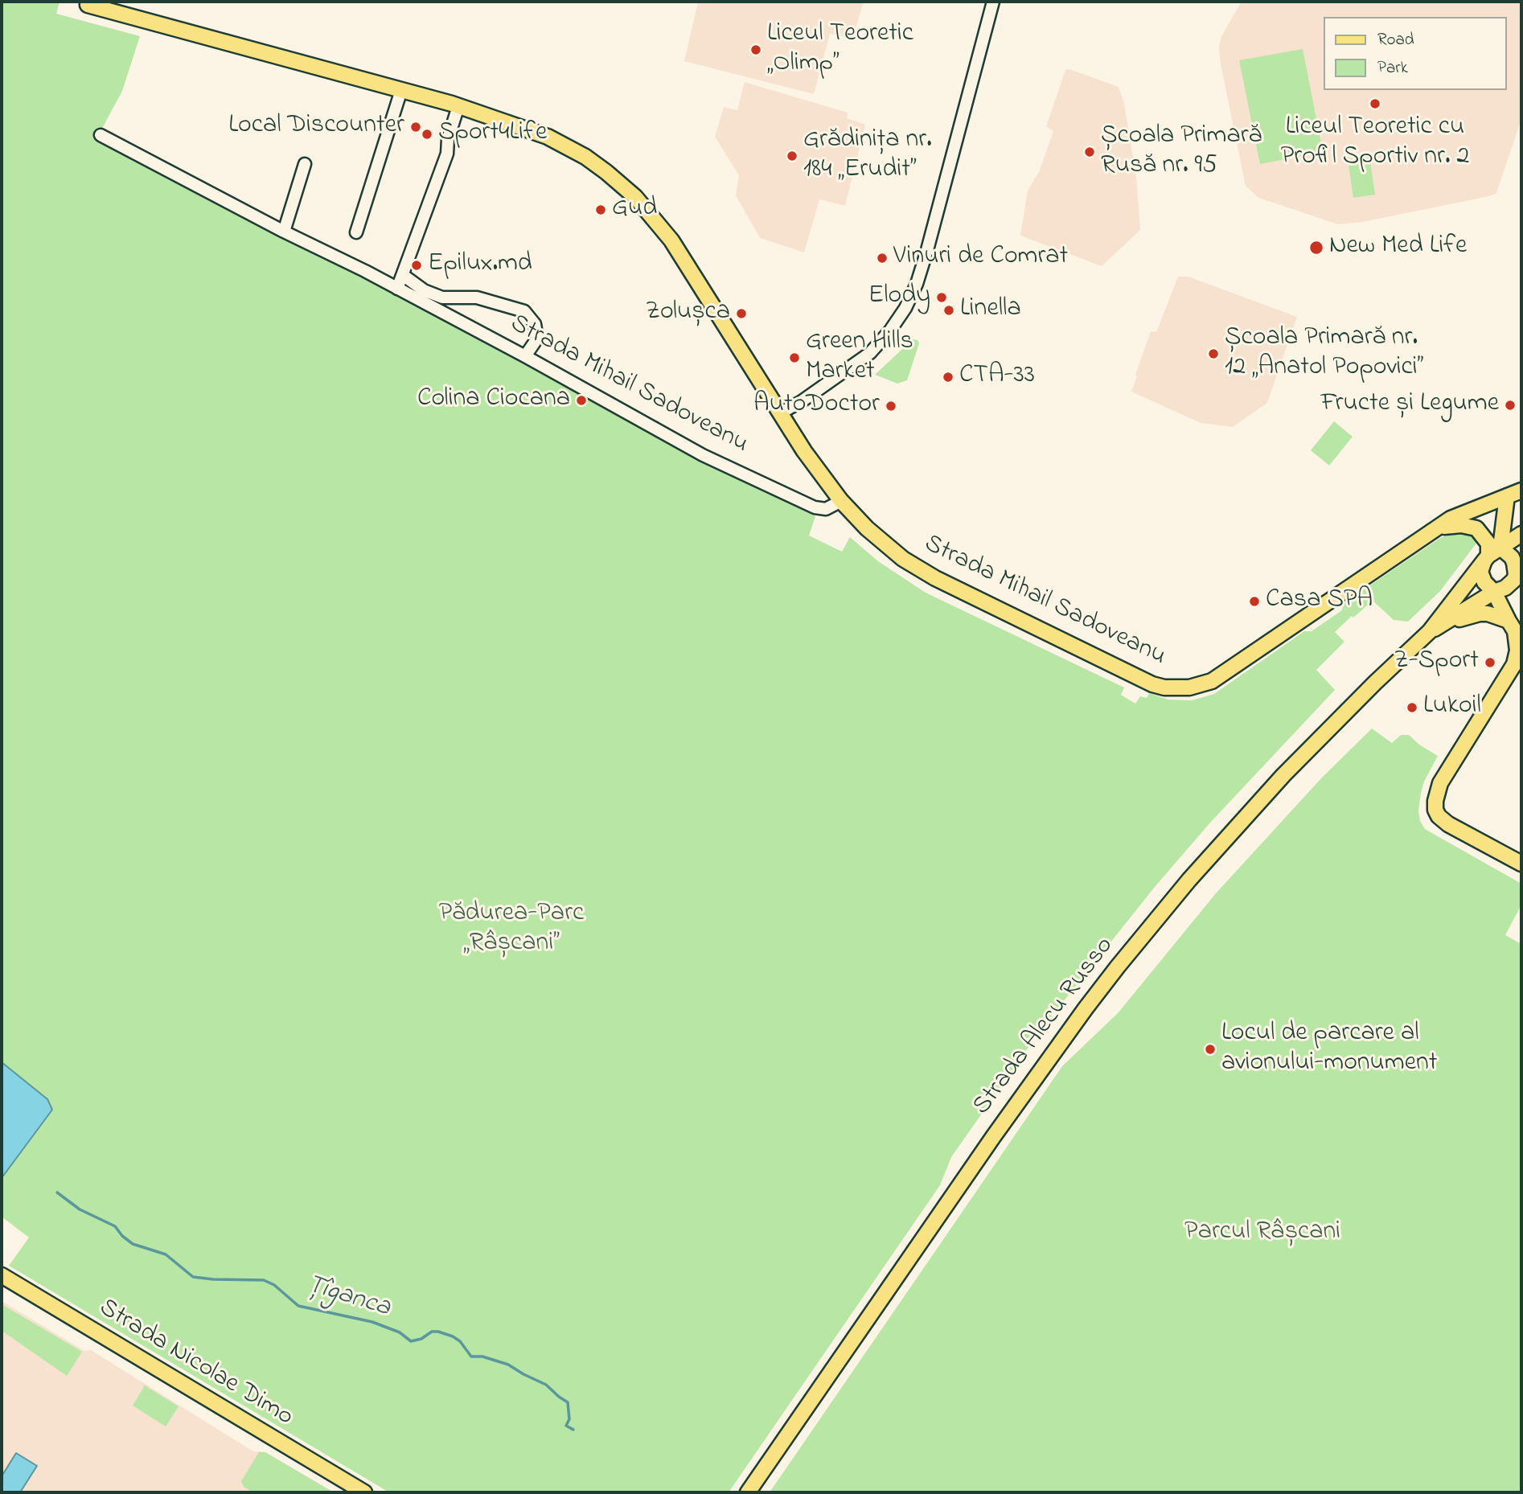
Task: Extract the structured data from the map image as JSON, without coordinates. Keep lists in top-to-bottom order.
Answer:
{
  "streets": {
    "main road": ["Strada Mihail Sadoveanu", "Strada Alecu Russo", "Strada Nicolae Dimo"]
  },
  "water": ["Țîganca"],
  "parks": ["Pădurea-Parc „Râșcani”", "Parcul Râșcani"],
  "places": [
    "Liceul Teoretic „Olimp”",
    "Liceul Teoretic cu Profil Sportiv nr. 2",
    "Local Discounter",
    "Sport4Life",
    "Școala Primară Rusă nr. 95",
    "Grădinița nr. 184 „Erudit”",
    "Gud",
    "New Med Life",
    "Vinuri de Comrat",
    "Epilux.md",
    "Elody",
    "Linella",
    "Zolușca",
    "Școala Primară nr. 12 „Anatol Popovici”",
    "Green Hills Market",
    "CTA-33",
    "Colina Ciocana",
    "Fructe și Legume",
    "AutoDoctor",
    "Casa SPA",
    "Z-Sport",
    "Lukoil",
    "Locul de parcare al avionului-monument"
  ],
  "legend": ["Road", "Park"]
}
